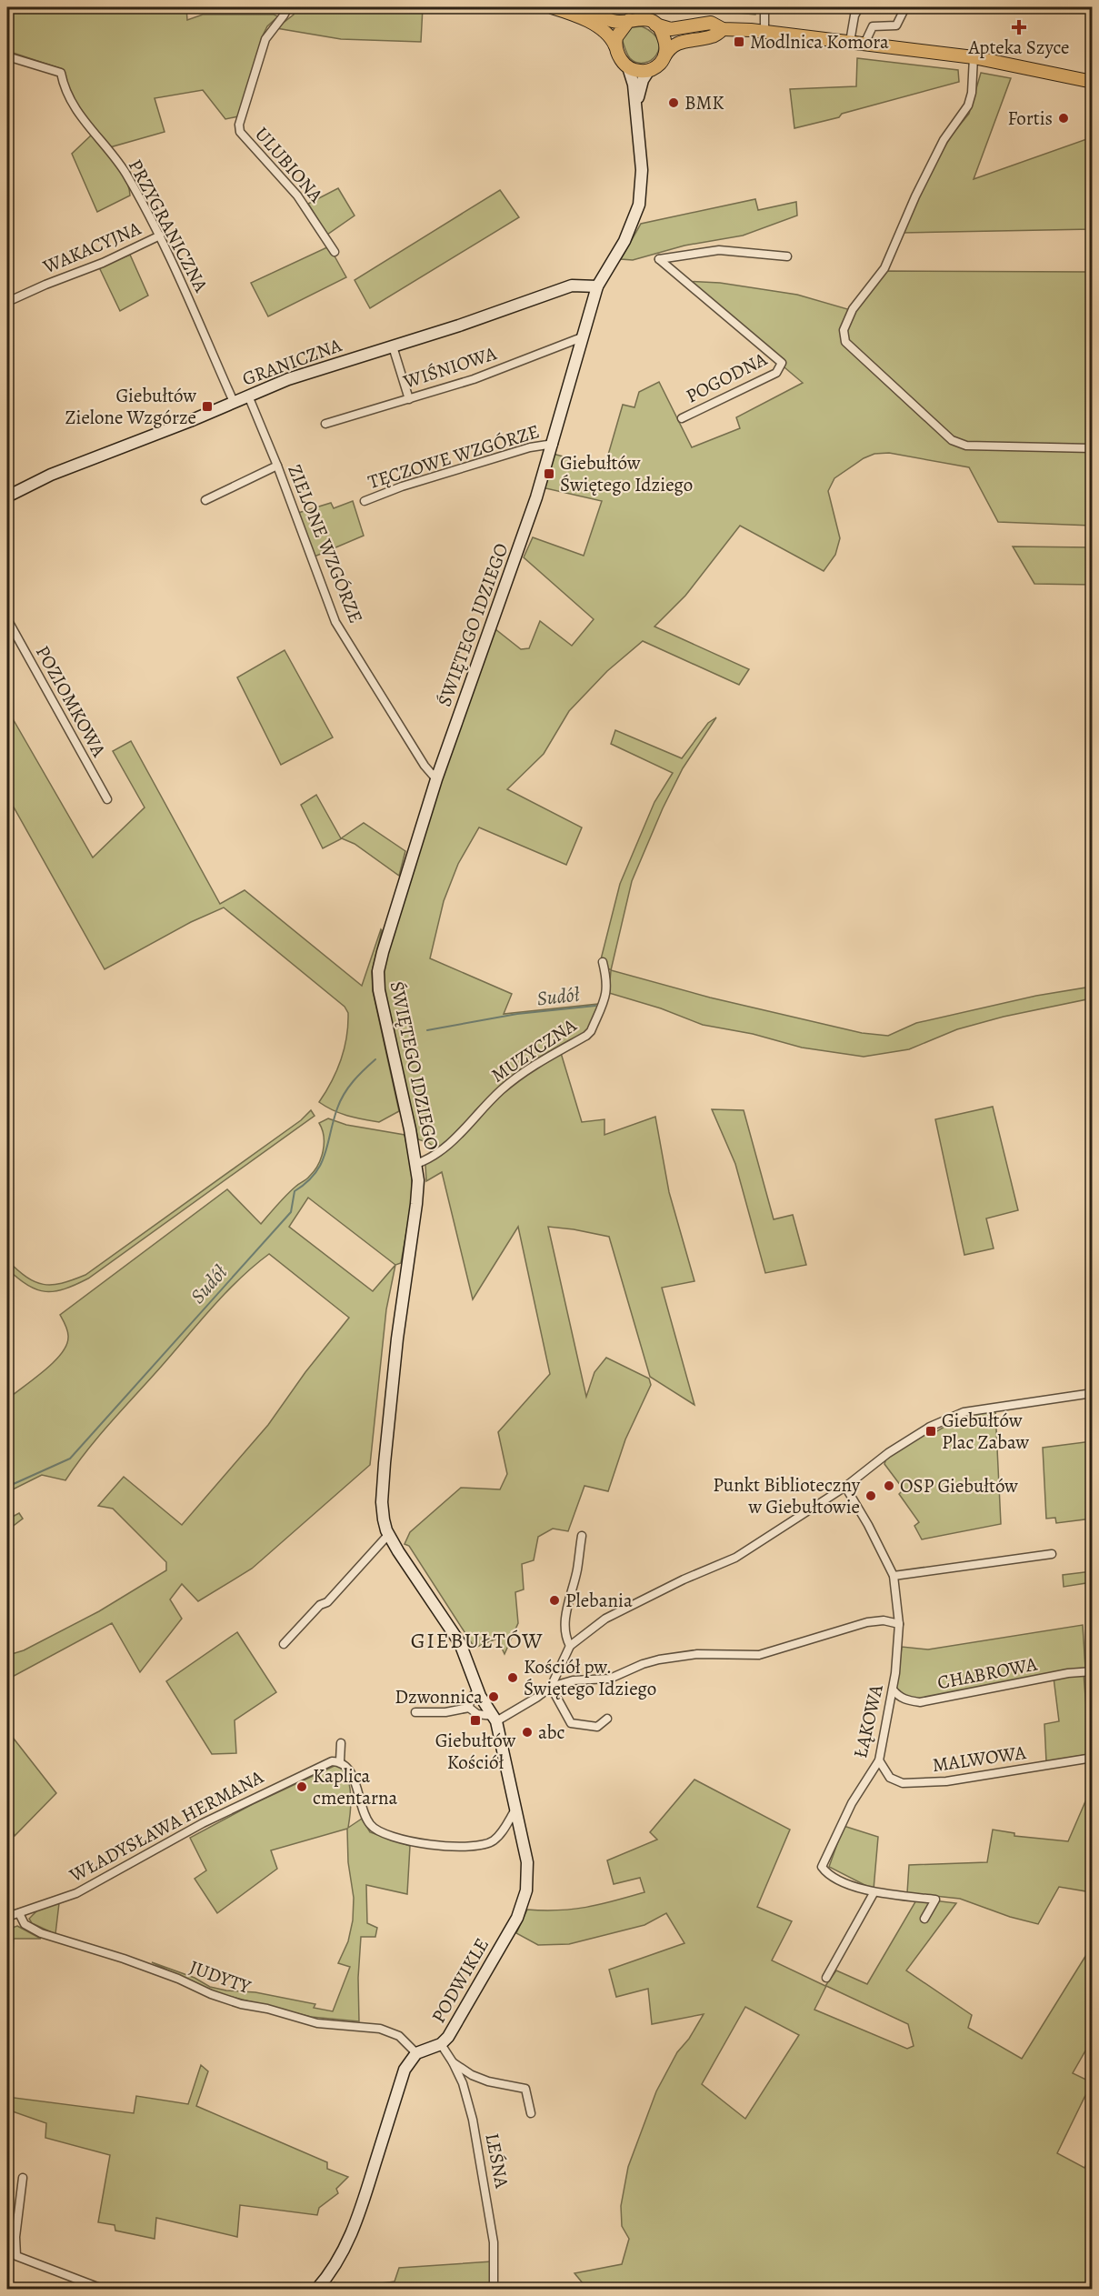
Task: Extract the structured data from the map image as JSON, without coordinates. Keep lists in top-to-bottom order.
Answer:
{
  "streets": {
    "street": [
      "ULUBIONA",
      "PRZYGRANICZNA",
      "WAKACYJNA",
      "GRANICZNA",
      "WIŚNIOWA",
      "POGODNA",
      "TĘCZOWE WZGÓRZE",
      "ZIELONE WZGÓRZE",
      "ŚWIĘTEGO IDZIEGO",
      "POZIOMKOWA",
      "MUZYCZNA",
      "CHABROWA",
      "ŁĄKOWA",
      "MALWOWA",
      "WŁADYSŁAWA HERMANA",
      "JUDYTY",
      "PODWIKLE",
      "LEŚNA"
    ]
  },
  "crossings": [
    ["PRZYGRANICZNA", "WAKACYJNA"],
    ["PRZYGRANICZNA", "GRANICZNA"],
    ["GRANICZNA", "ZIELONE WZGÓRZE"],
    ["GRANICZNA", "ŚWIĘTEGO IDZIEGO"],
    ["WIŚNIOWA", "ŚWIĘTEGO IDZIEGO"],
    ["TĘCZOWE WZGÓRZE", "ŚWIĘTEGO IDZIEGO"],
    ["ZIELONE WZGÓRZE", "ŚWIĘTEGO IDZIEGO"],
    ["ŚWIĘTEGO IDZIEGO", "MUZYCZNA"],
    ["ŚWIĘTEGO IDZIEGO", "PODWIKLE"],
    ["CHABROWA", "ŁĄKOWA"],
    ["ŁĄKOWA", "MALWOWA"],
    ["WŁADYSŁAWA HERMANA", "JUDYTY"],
    ["JUDYTY", "PODWIKLE"],
    ["PODWIKLE", "LEŚNA"]
  ],
  "districts": ["GIEBUŁTÓW"],
  "water": ["Sudół"],
  "places": {
    "health": ["Apteka Szyce"],
    "transit": [
      "Modlnica Komora",
      "Giebułtów Zielone Wzgórze",
      "Giebułtów Świętego Idziego",
      "Giebułtów Plac Zabaw",
      "Giebułtów Kościół"
    ],
    "other": [
      "BMK",
      "Fortis",
      "OSP Giebułtów",
      "Punkt Biblioteczny w Giebułtowie",
      "Plebania",
      "Kościół pw. Świętego Idziego",
      "Dzwonnica",
      "abc",
      "Kaplica cmentarna"
    ]
  }
}
